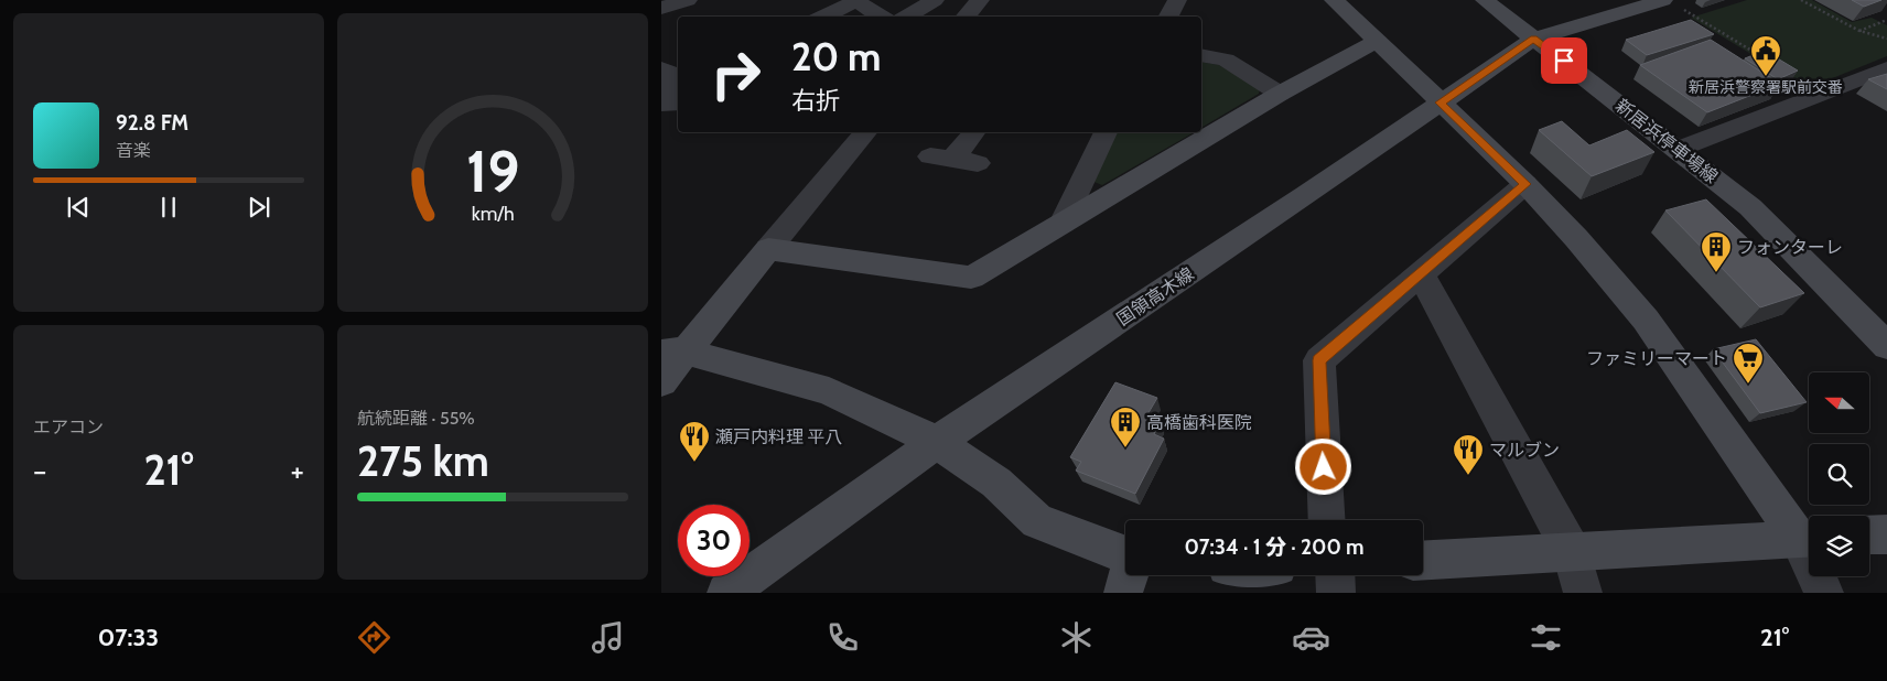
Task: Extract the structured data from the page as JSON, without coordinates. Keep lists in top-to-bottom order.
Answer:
{
  "streets": {
    "street": ["新居浜停車場線", "国領高木線"]
  },
  "crossings": [
    ["新居浜停車場線", "国領高木線"]
  ],
  "places": {
    "public building": ["新居浜警察署駅前交番"],
    "building": ["フォンターレ", "高橋歯科医院"],
    "supermarket": ["ファミリーマート"],
    "restaurant": ["瀬戸内料理 平八", "マルブン"]
  },
  "north": "left",
  "page": {
    "turn": ["20 m", "右折"],
    "song": ["92.8 FM", "音楽"],
    "tile": [
      "エアコン",
      ["航続距離 · 55%", "275 km"]
    ],
    "heat": ["−", "21°", "+"],
    "limit": "30",
    "trip": "07:34 · 1 分 · 200 m",
    "tabs": ["07:33", "21°"],
    "gauge": ["19", "km/h"]
  }
}
